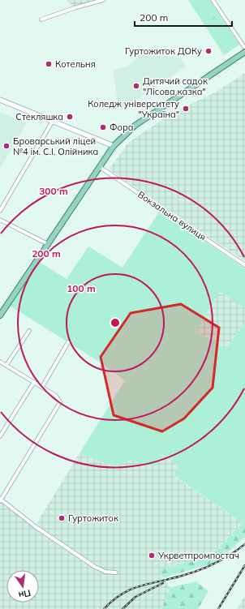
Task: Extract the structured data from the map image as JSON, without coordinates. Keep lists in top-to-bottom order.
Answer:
{
  "streets": {
    "street": ["Вокзальна вулиця"]
  },
  "places": [
    "Гуртожиток ДОКу",
    "Котельня",
    "Дитячий садок \"Лісова казка\"",
    "Коледж університету \"Україна\"",
    "Стекляшка",
    "Фора",
    "Броварський ліцей №4 ім. С.І. Олійника",
    "Гуртожиток",
    "Укрветпромпостач"
  ],
  "scale_bar": "200 m",
  "north": "bottom",
  "rings": ["300 m", "200 m", "100 m"]
}
